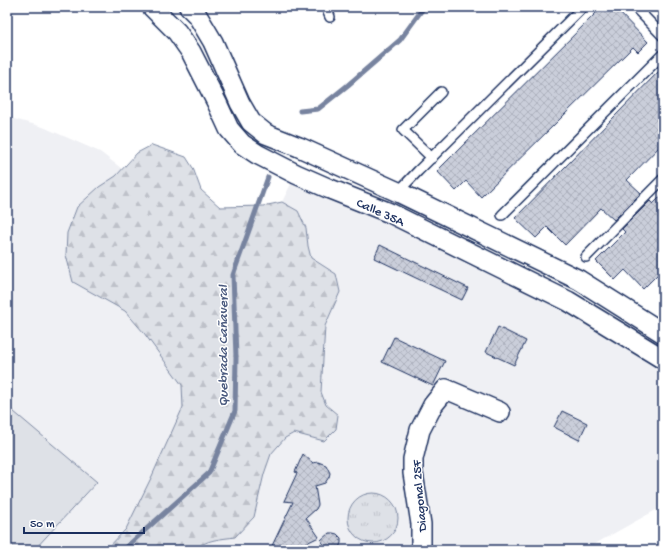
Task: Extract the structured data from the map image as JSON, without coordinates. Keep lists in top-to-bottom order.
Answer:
{
  "streets": {
    "street": ["Calle 35A", "Diagonal 25F"]
  },
  "water": ["Quebrada Cañaveral"],
  "scale_bar": "50 m"
}
